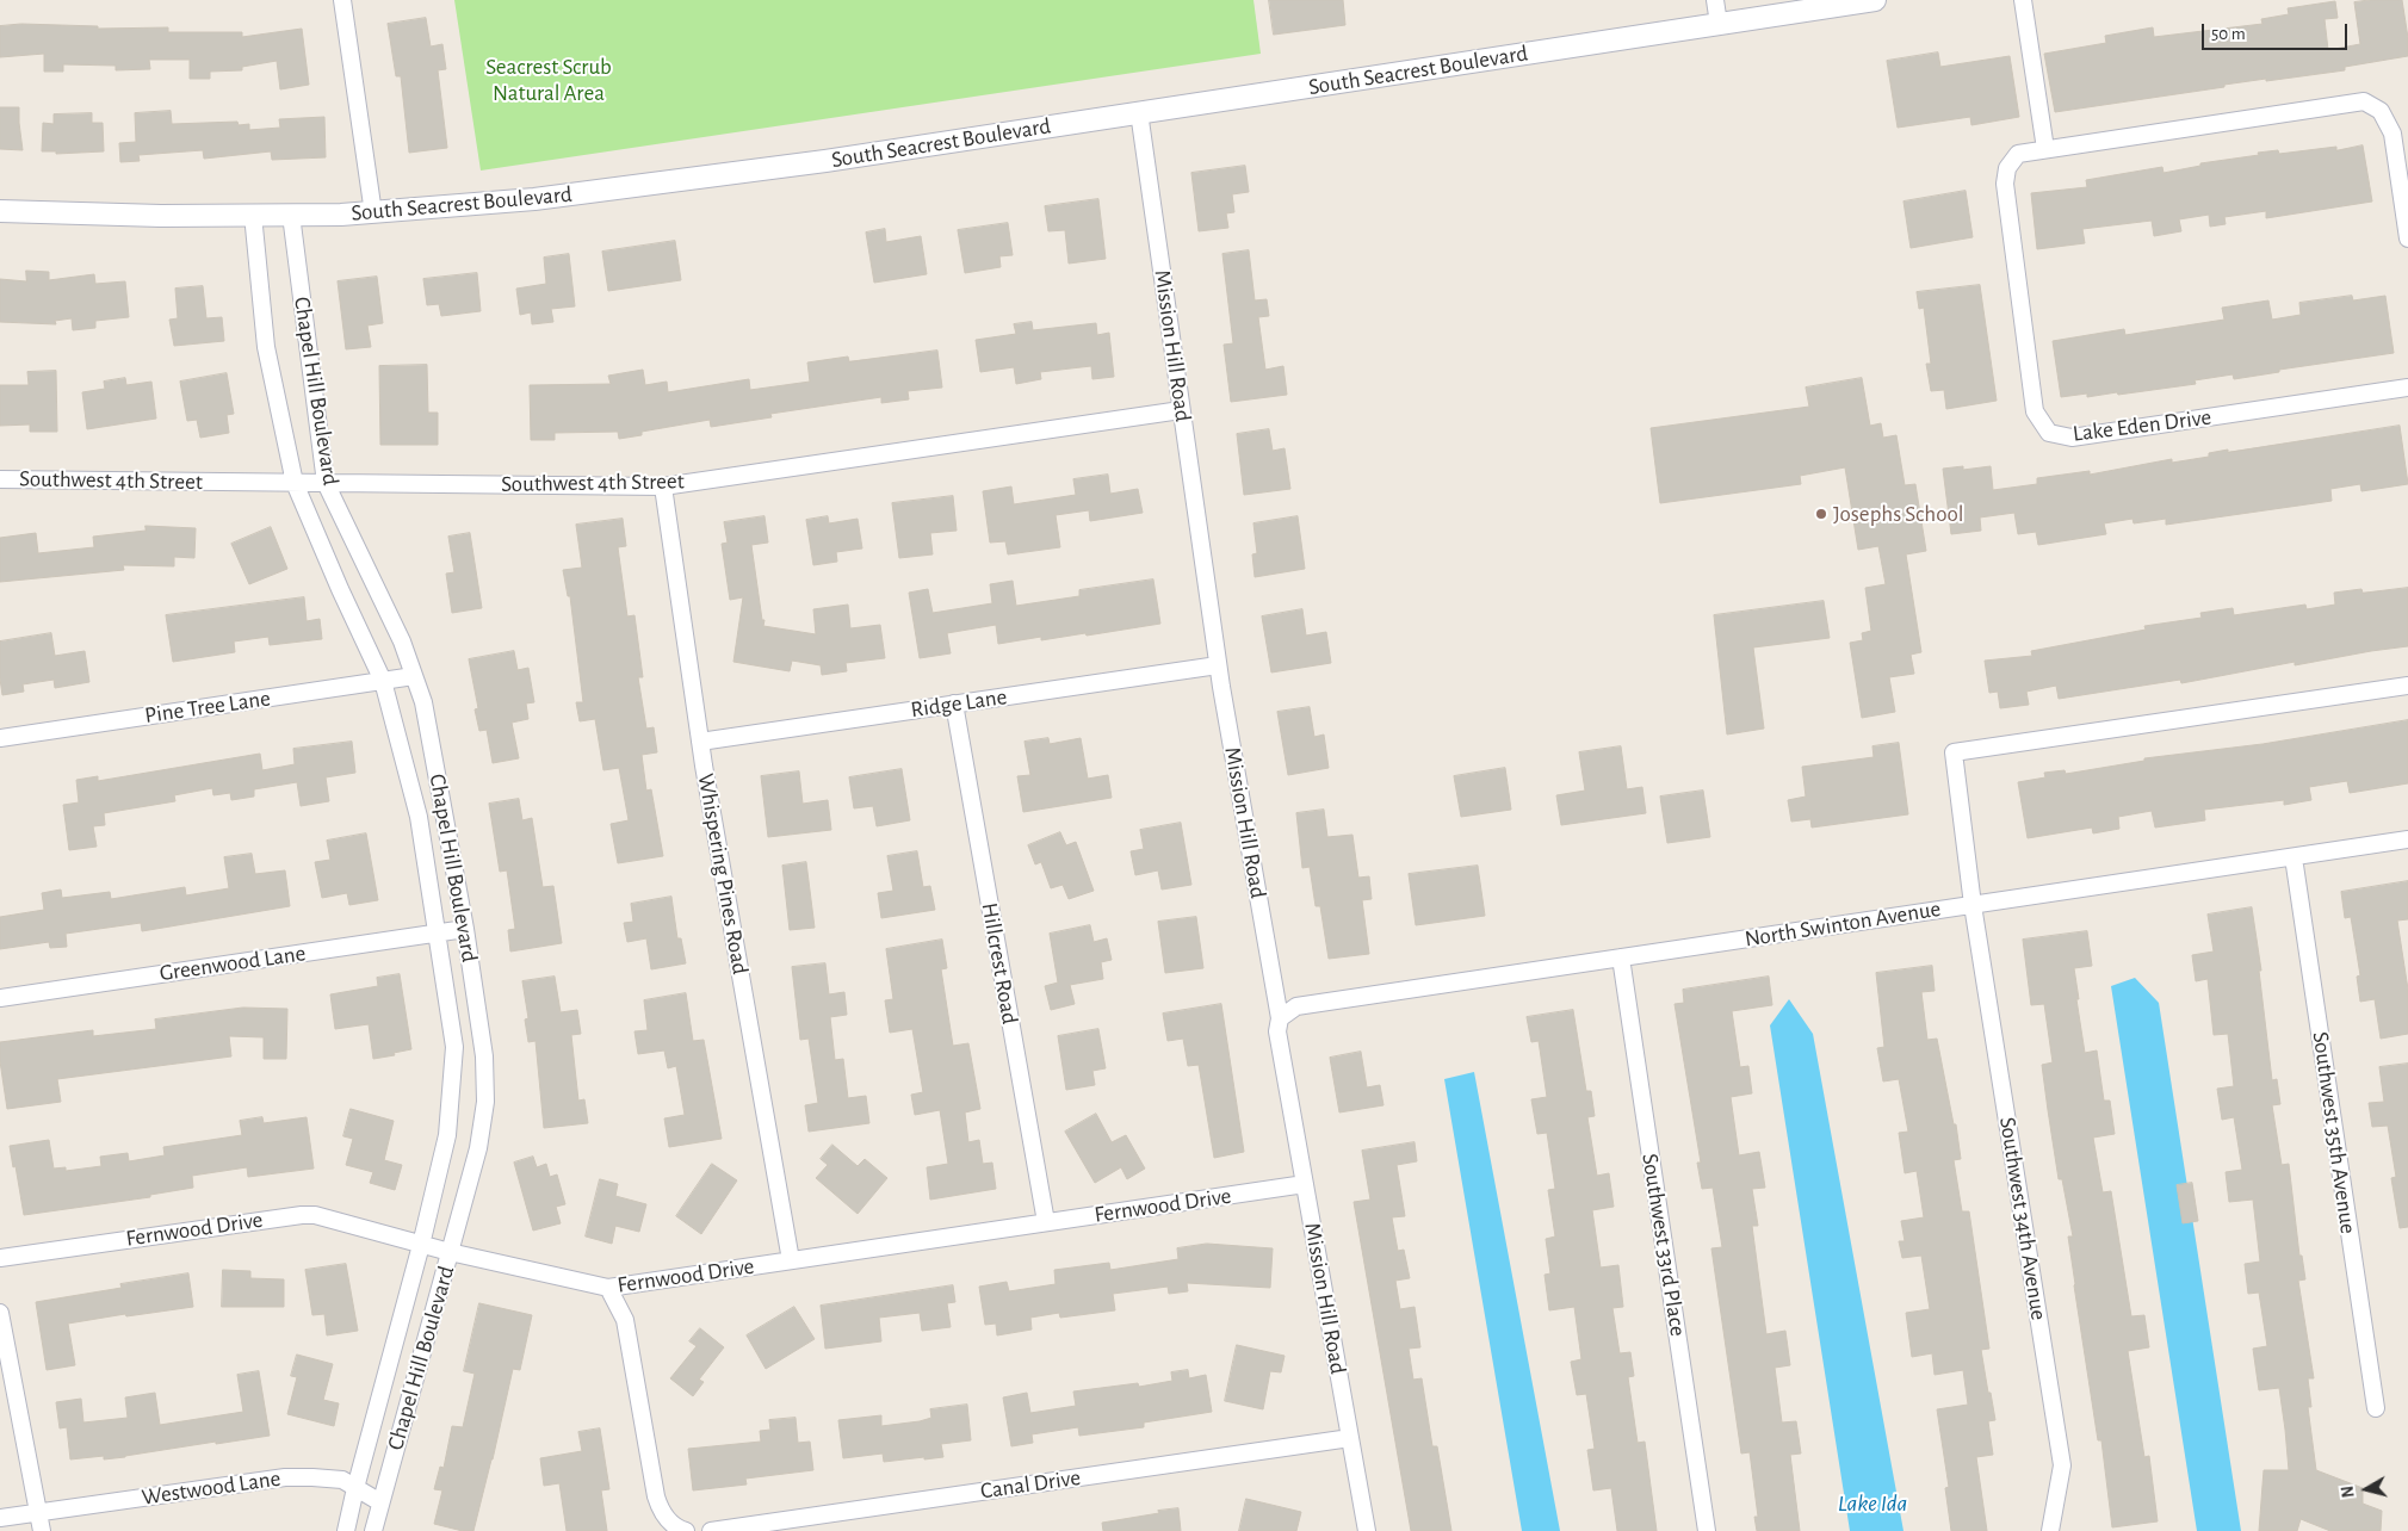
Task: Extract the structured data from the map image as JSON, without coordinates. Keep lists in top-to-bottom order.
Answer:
{
  "streets": {
    "street": [
      "South Seacrest Boulevard",
      "Mission Hill Road",
      "Chapel Hill Boulevard",
      "Lake Eden Drive",
      "Southwest 4th Street",
      "Ridge Lane",
      "Pine Tree Lane",
      "Whispering Pines Road",
      "North Swinton Avenue",
      "Greenwood Lane",
      "Hillcrest Road",
      "Southwest 35th Avenue",
      "Fernwood Drive",
      "Southwest 34th Avenue",
      "Southwest 33rd Place",
      "Canal Drive",
      "Westwood Lane"
    ]
  },
  "crossings": [
    ["South Seacrest Boulevard", "Mission Hill Road"],
    ["South Seacrest Boulevard", "Chapel Hill Boulevard"],
    ["Mission Hill Road", "Southwest 4th Street"],
    ["Mission Hill Road", "Ridge Lane"],
    ["Mission Hill Road", "North Swinton Avenue"],
    ["Mission Hill Road", "Fernwood Drive"],
    ["Mission Hill Road", "Canal Drive"],
    ["Chapel Hill Boulevard", "Southwest 4th Street"],
    ["Chapel Hill Boulevard", "Pine Tree Lane"],
    ["Chapel Hill Boulevard", "Greenwood Lane"],
    ["Chapel Hill Boulevard", "Fernwood Drive"],
    ["Chapel Hill Boulevard", "Westwood Lane"],
    ["Southwest 4th Street", "Whispering Pines Road"],
    ["Ridge Lane", "Whispering Pines Road"],
    ["Ridge Lane", "Hillcrest Road"],
    ["Whispering Pines Road", "Fernwood Drive"],
    ["North Swinton Avenue", "Southwest 35th Avenue"],
    ["North Swinton Avenue", "Southwest 34th Avenue"],
    ["North Swinton Avenue", "Southwest 33rd Place"],
    ["Hillcrest Road", "Fernwood Drive"]
  ],
  "water": ["Lake Ida"],
  "parks": ["Seacrest Scrub Natural Area"],
  "places": ["Josephs School"],
  "scale_bar": "50 m",
  "north": "left"
}
